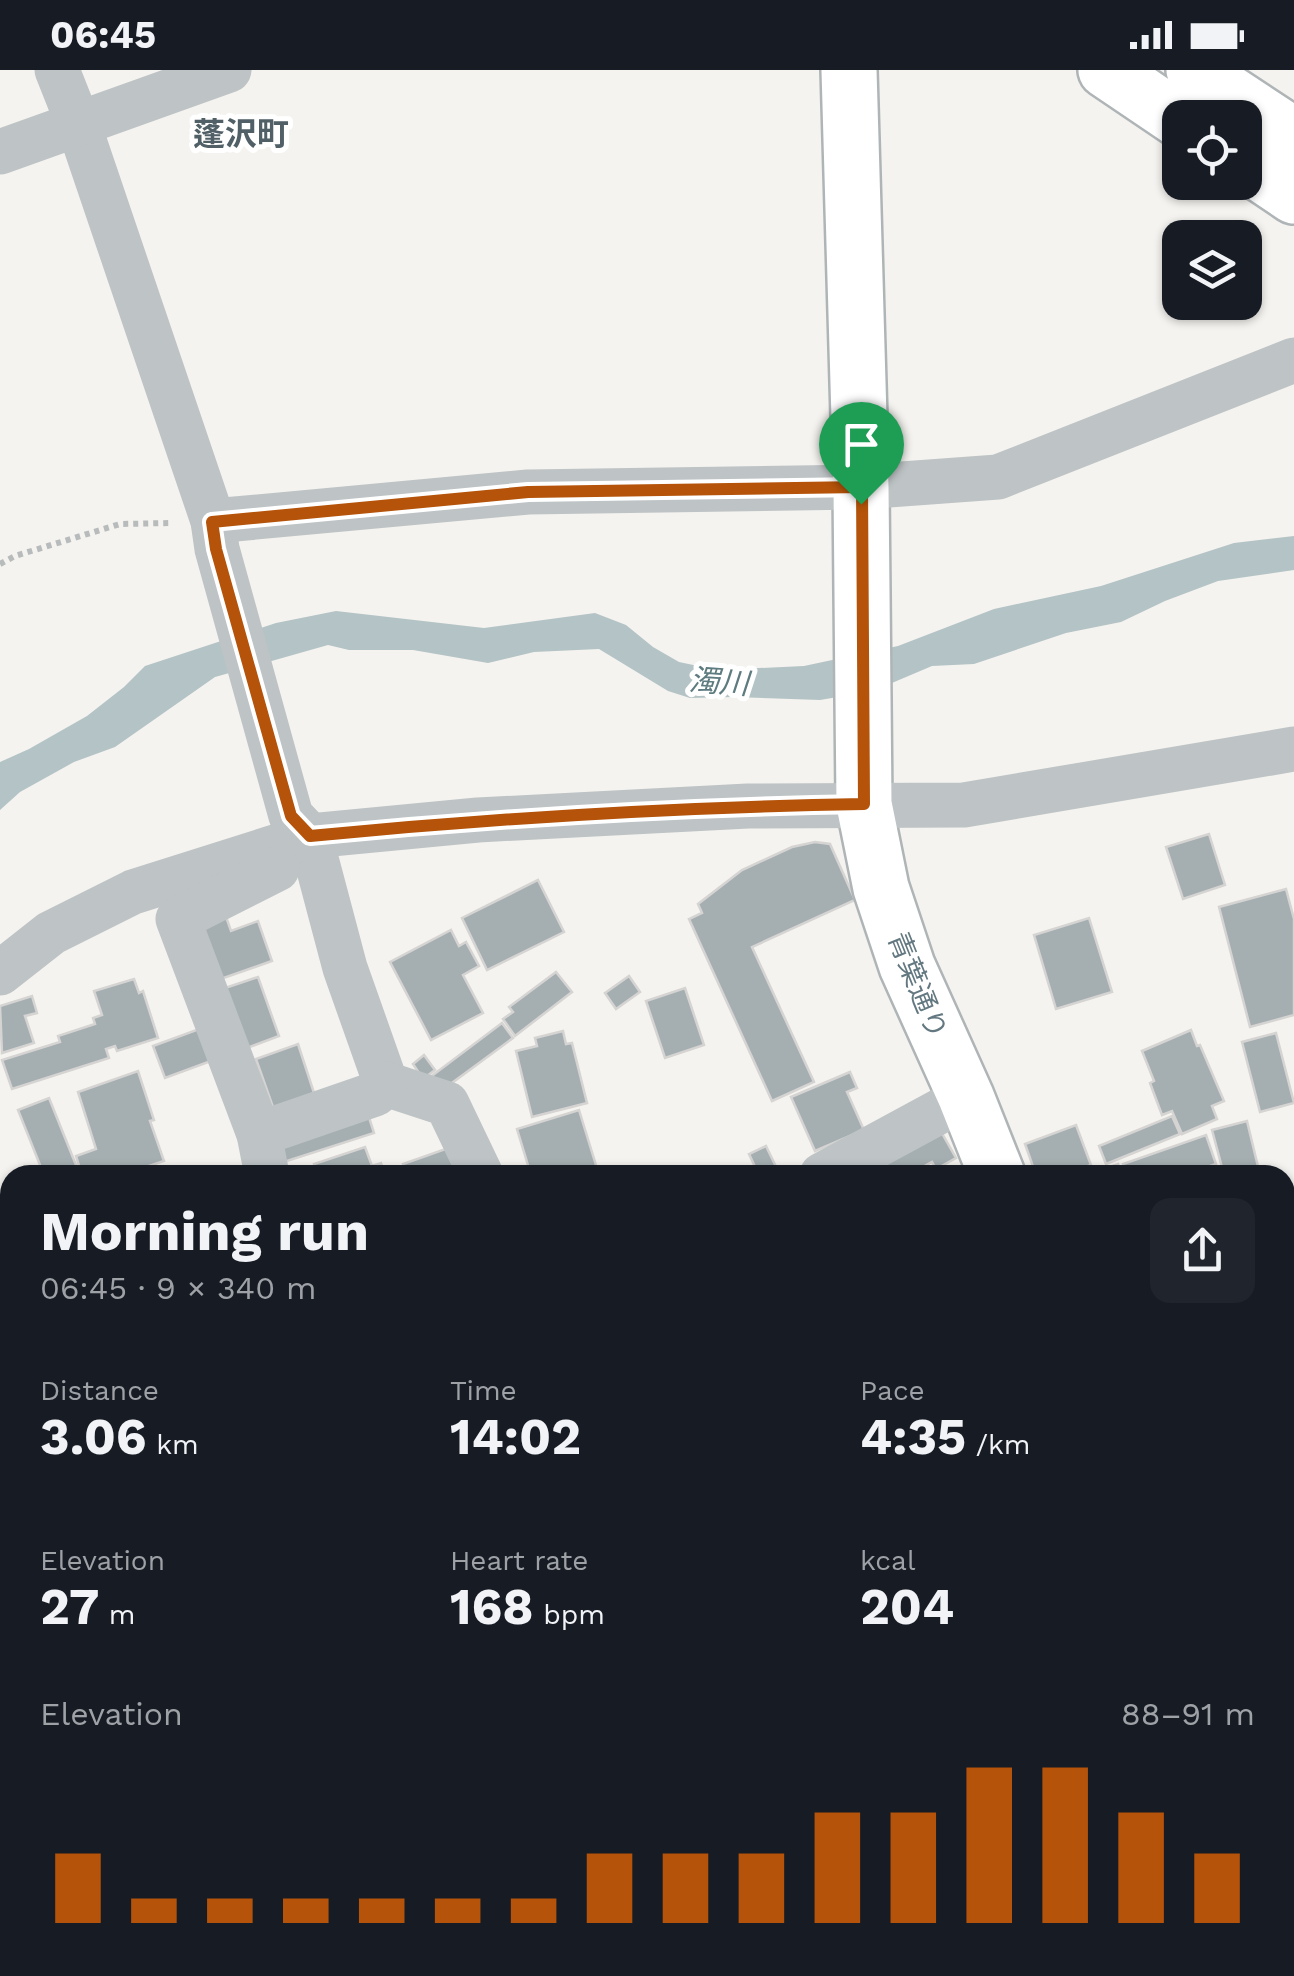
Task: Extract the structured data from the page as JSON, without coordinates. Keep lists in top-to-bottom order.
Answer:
{
  "streets": {
    "main road": ["青葉通り"]
  },
  "districts": ["蓬沢町"],
  "water": ["濁川"],
  "page": {
    "status": "06:45",
    "heading": ["Morning run", "06:45 · 9 × 340 m"],
    "stats": [
      ["Distance", "3.06 km"],
      ["Time", "14:02"],
      ["Pace", "4:35 /km"],
      ["Elevation", "27 m"],
      ["Heart rate", "168 bpm"],
      ["kcal", "204"]
    ],
    "chart": ["Elevation", "88–91 m"]
  }
}
